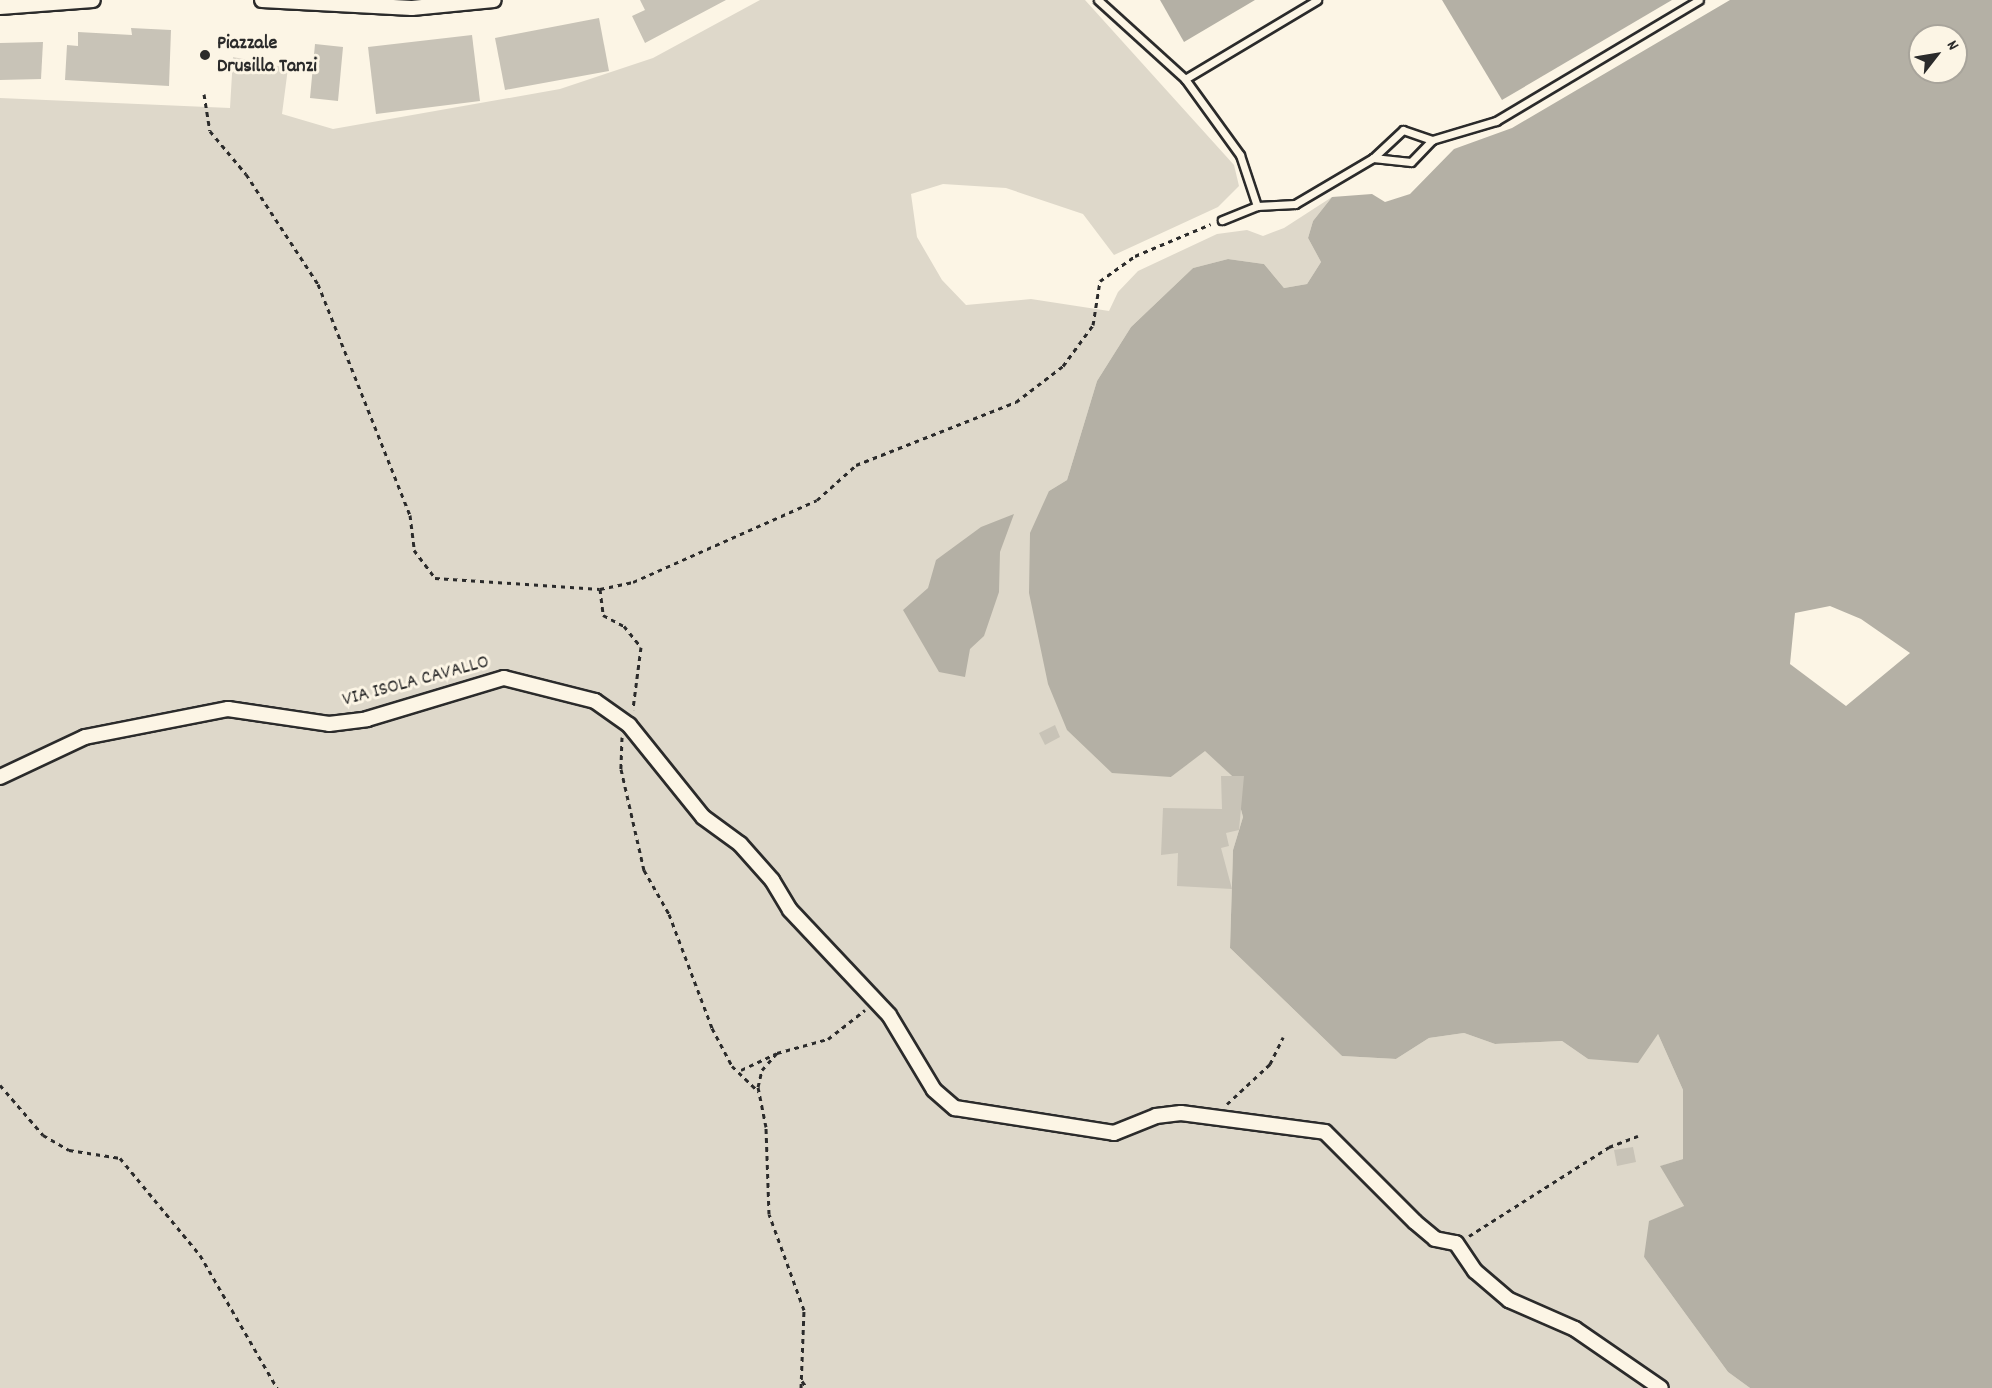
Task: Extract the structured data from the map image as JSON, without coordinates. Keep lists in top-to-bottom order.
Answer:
{
  "streets": {
    "street": ["VIA ISOLA CAVALLO"]
  },
  "places": ["Piazzale Drusilla Tanzi"],
  "north": "top right"
}
